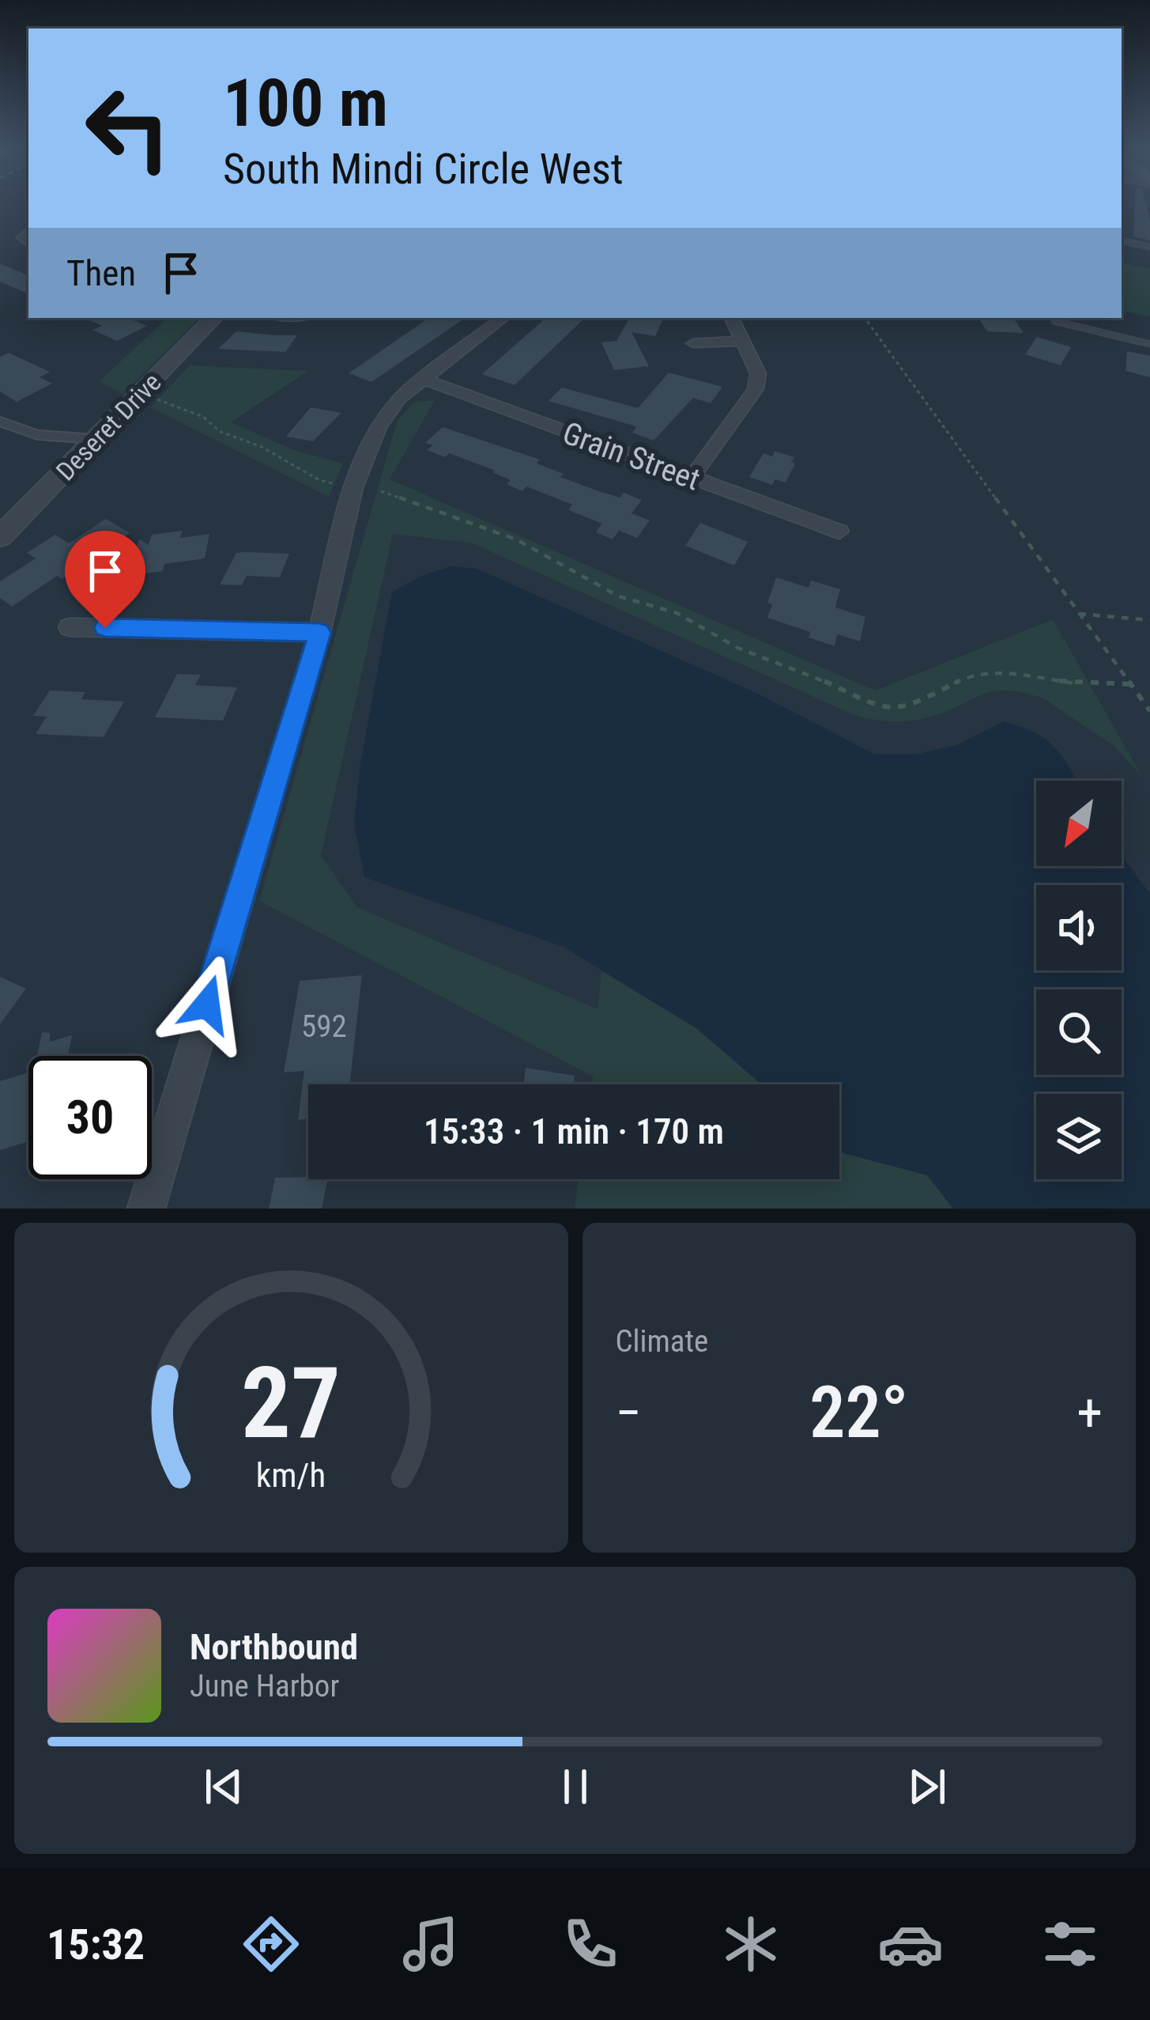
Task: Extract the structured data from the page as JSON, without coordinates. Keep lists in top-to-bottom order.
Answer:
{
  "streets": {
    "street": ["Deseret Drive", "Grain Street"]
  },
  "house_numbers": ["592"],
  "north": "bottom left",
  "page": {
    "turn": ["100 m", "South Mindi Circle West"],
    "then": "Then",
    "limit": "30",
    "trip": "15:33 · 1 min · 170 m",
    "tile": "Climate",
    "heat": ["−", "22°", "+"],
    "song": ["Northbound", "June Harbor"],
    "tabs": "15:32",
    "gauge": ["27", "km/h"]
  }
}
